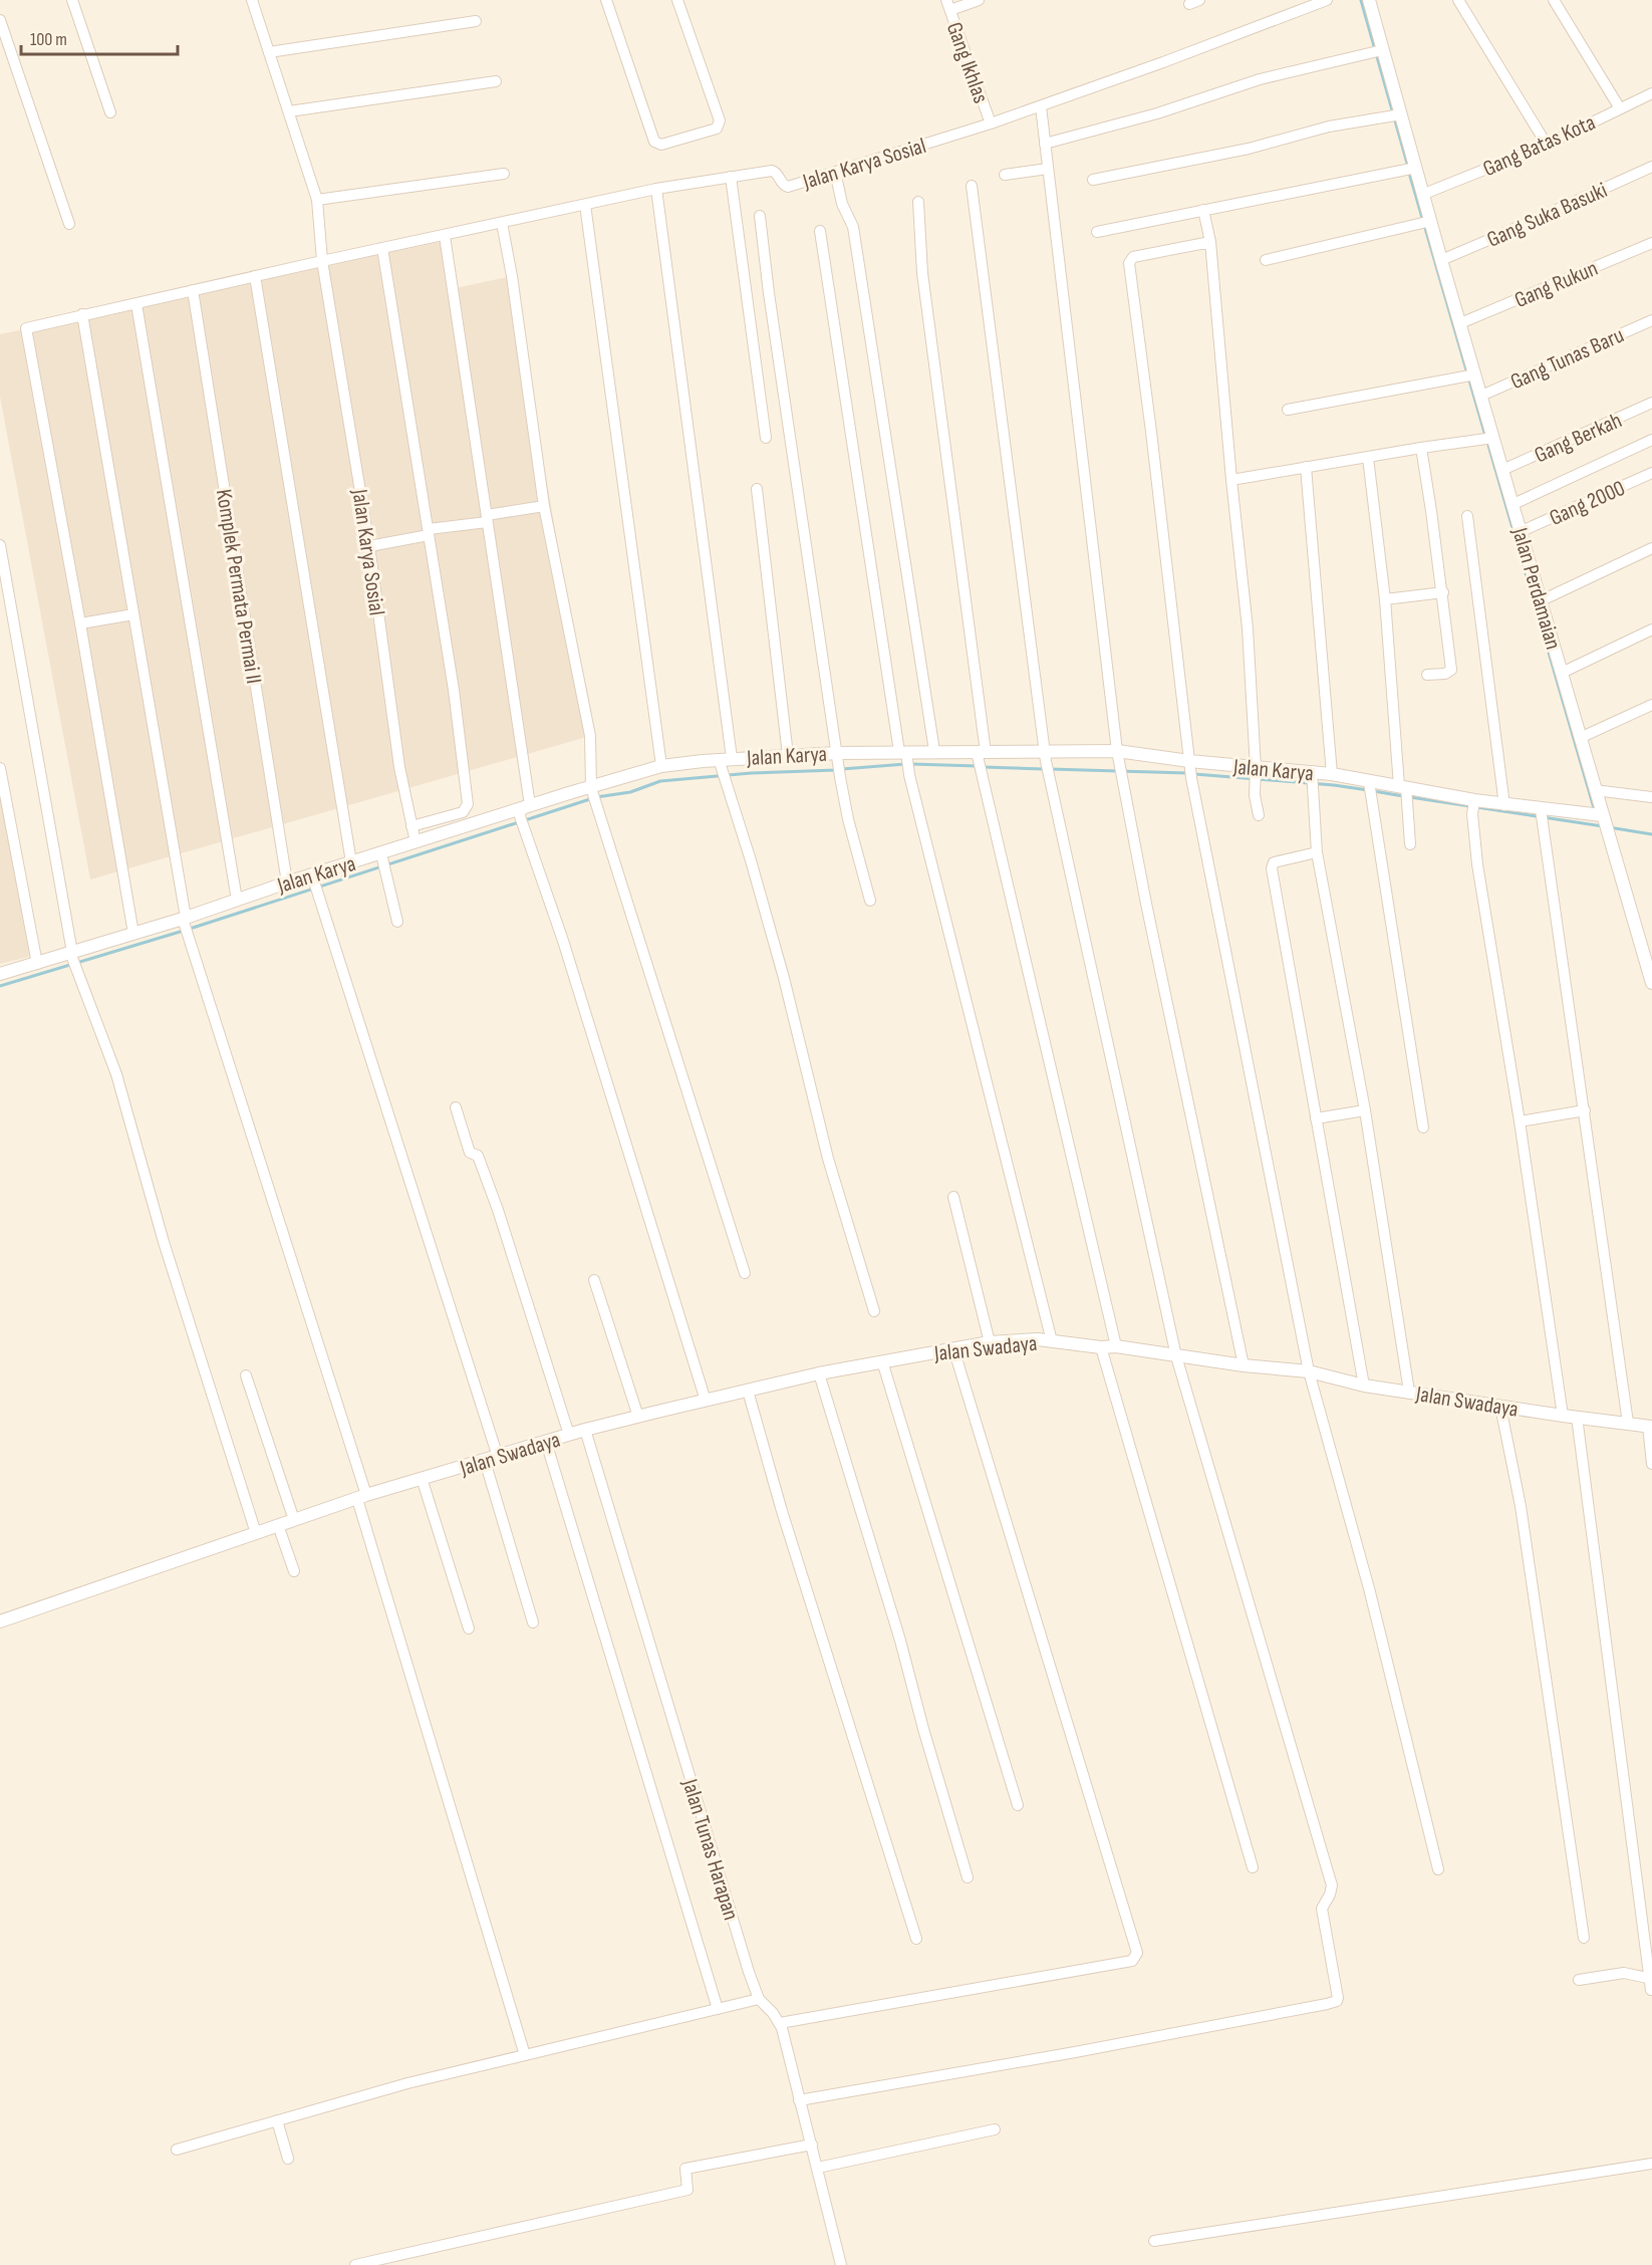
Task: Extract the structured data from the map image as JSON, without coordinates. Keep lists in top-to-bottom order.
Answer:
{
  "streets": {
    "street": [
      "Gang Ikhlas",
      "Gang Batas Kota",
      "Jalan Karya Sosial",
      "Gang Suka Basuki",
      "Gang Rukun",
      "Gang Tunas Baru",
      "Gang Berkah",
      "Gang 2000",
      "Komplek Permata Permai II",
      "Jalan Perdamaian",
      "Jalan Karya",
      "Jalan Swadaya",
      "Jalan Tunas Harapan"
    ]
  },
  "crossings": [
    ["Gang Ikhlas", "Jalan Karya Sosial"],
    ["Gang Batas Kota", "Jalan Perdamaian"],
    ["Jalan Karya Sosial", "Jalan Karya"],
    ["Gang Suka Basuki", "Jalan Perdamaian"],
    ["Gang Rukun", "Jalan Perdamaian"],
    ["Gang Tunas Baru", "Jalan Perdamaian"],
    ["Gang Berkah", "Jalan Perdamaian"],
    ["Gang 2000", "Jalan Perdamaian"],
    ["Komplek Permata Permai II", "Jalan Karya"],
    ["Jalan Perdamaian", "Jalan Karya"],
    ["Jalan Swadaya", "Jalan Tunas Harapan"]
  ],
  "scale_bar": "100 m"
}
